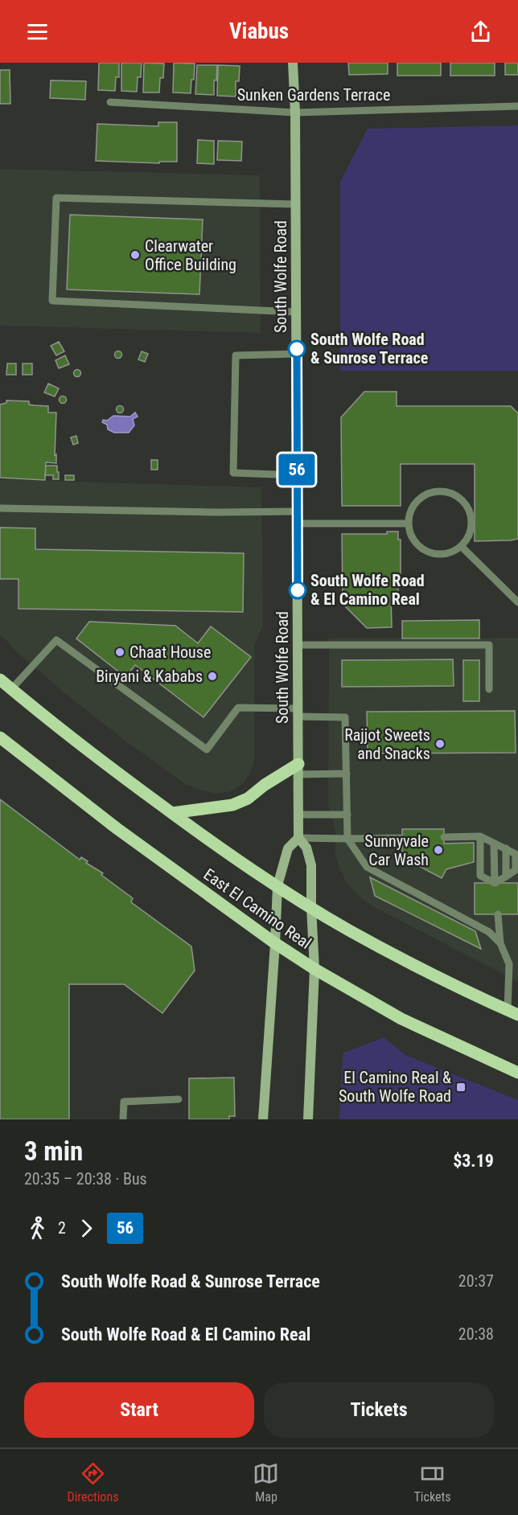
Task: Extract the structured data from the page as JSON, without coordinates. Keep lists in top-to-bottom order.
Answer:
{
  "streets": {
    "main road": ["South Wolfe Road", "East El Camino Real"],
    "lane": ["Sunken Gardens Terrace"]
  },
  "crossings": [
    ["Sunken Gardens Terrace", "South Wolfe Road"],
    ["South Wolfe Road", "East El Camino Real"]
  ],
  "places": {
    "other": [
      "Clearwater Office Building",
      "South Wolfe Road & Sunrose Terrace",
      "South Wolfe Road & El Camino Real",
      "Chaat House",
      "Biryani & Kababs",
      "Rajjot Sweets and Snacks",
      "Sunnyvale Car Wash"
    ],
    "transit": ["El Camino Real & South Wolfe Road"]
  },
  "lines": ["bus line 56"],
  "page": {
    "header": "Viabus",
    "on_map": "56",
    "heading": ["3 min", "20:35 – 20:38 · Bus", "$3.19"],
    "legs": ["2", "56"],
    "list": [
      {
        "name": "South Wolfe Road & Sunrose Terrace",
        "value": "20:37"
      },
      {
        "name": "South Wolfe Road & El Camino Real",
        "value": "20:38"
      }
    ],
    "buttons": ["Start", "Tickets"],
    "tabs": ["Directions", "Map", "Tickets"]
  }
}
